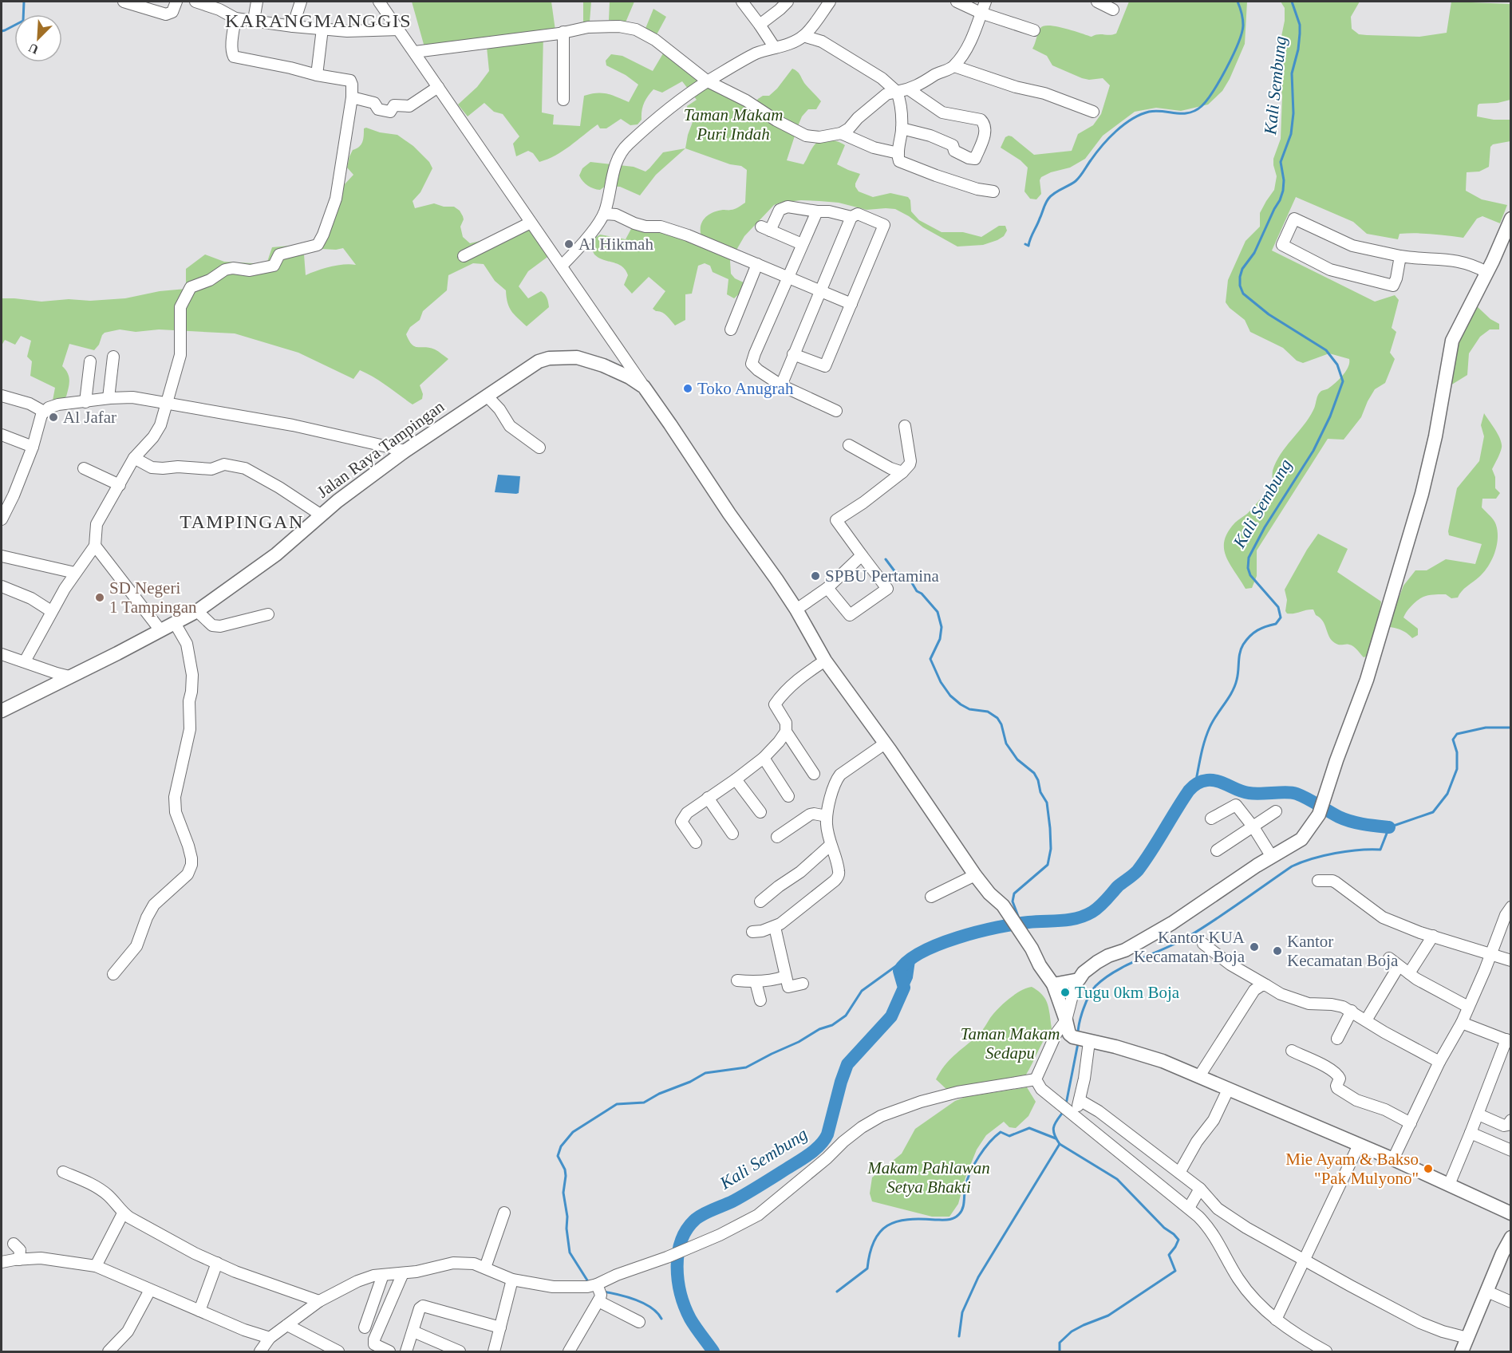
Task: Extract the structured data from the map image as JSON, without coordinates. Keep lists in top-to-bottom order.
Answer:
{
  "streets": {
    "main road": ["Jalan Raya Tampingan"]
  },
  "districts": ["KARANGMANGGIS", "TAMPINGAN"],
  "water": ["Kali Sembung"],
  "parks": ["Taman Makam Puri Indah", "Taman Makam Sedapu", "Makam Pahlawan Setya Bhakti"],
  "places": [
    "Al Hikmah",
    "Toko Anugrah",
    "Al Jafar",
    "SPBU Pertamina",
    "SD Negeri 1 Tampingan",
    "Kantor KUA Kecamatan Boja",
    "Kantor Kecamatan Boja",
    "Tugu 0km Boja",
    "Mie Ayam & Bakso \"Pak Mulyono\""
  ],
  "north": "bottom left"
}
